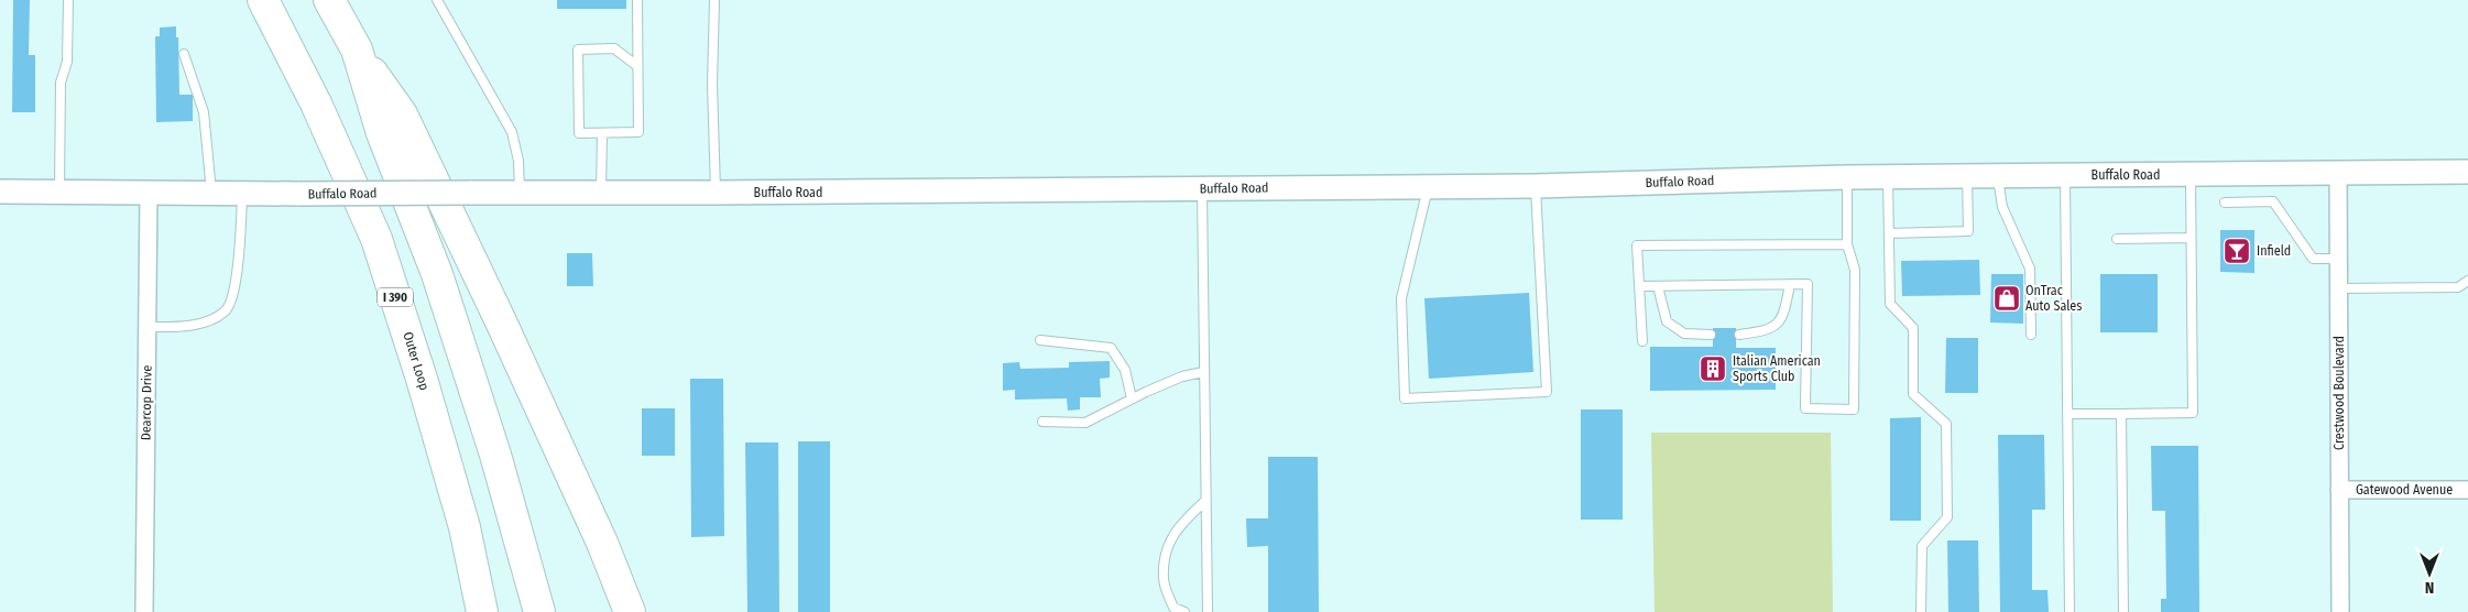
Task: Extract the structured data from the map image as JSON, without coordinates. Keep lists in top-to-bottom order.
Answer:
{
  "streets": {
    "highway": ["I 390", "Outer Loop"],
    "main road": ["Buffalo Road"],
    "street": ["Crestwood Boulevard", "Dearcop Drive", "Gatewood Avenue"]
  },
  "crossings": [
    ["Buffalo Road", "Crestwood Boulevard"],
    ["Buffalo Road", "Dearcop Drive"],
    ["Crestwood Boulevard", "Gatewood Avenue"]
  ],
  "places": {
    "bar": ["Infield"],
    "shop": ["OnTrac Auto Sales"],
    "building": ["Italian American Sports Club"]
  },
  "north": "bottom"
}
